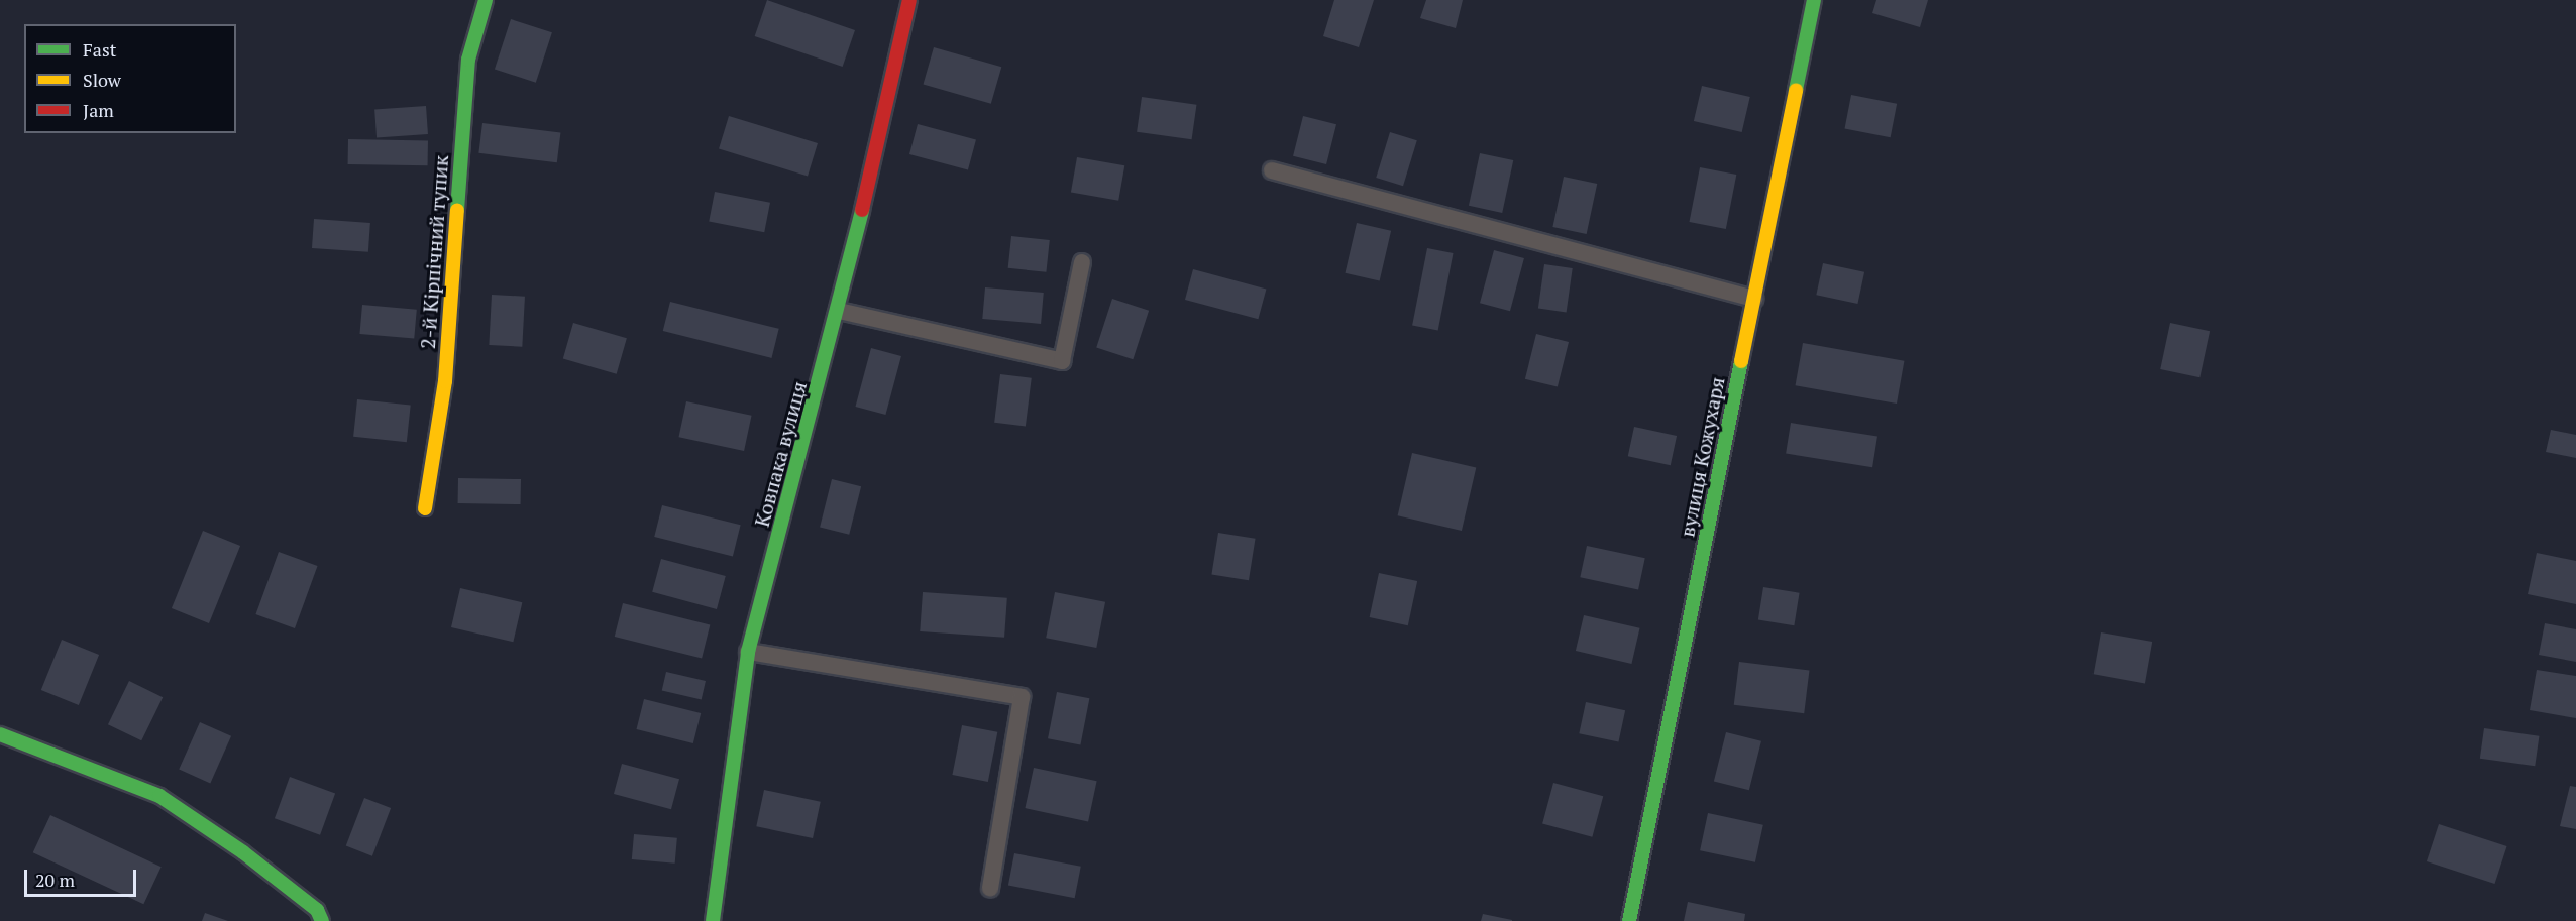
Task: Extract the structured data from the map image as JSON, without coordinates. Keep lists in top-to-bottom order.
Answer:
{
  "streets": {
    "street": ["2-й Кірпічний тупик", "Ковпака вулиця", "вулиця Кожухаря"]
  },
  "legend": ["Fast", "Slow", "Jam"],
  "scale_bar": "20 m"
}
